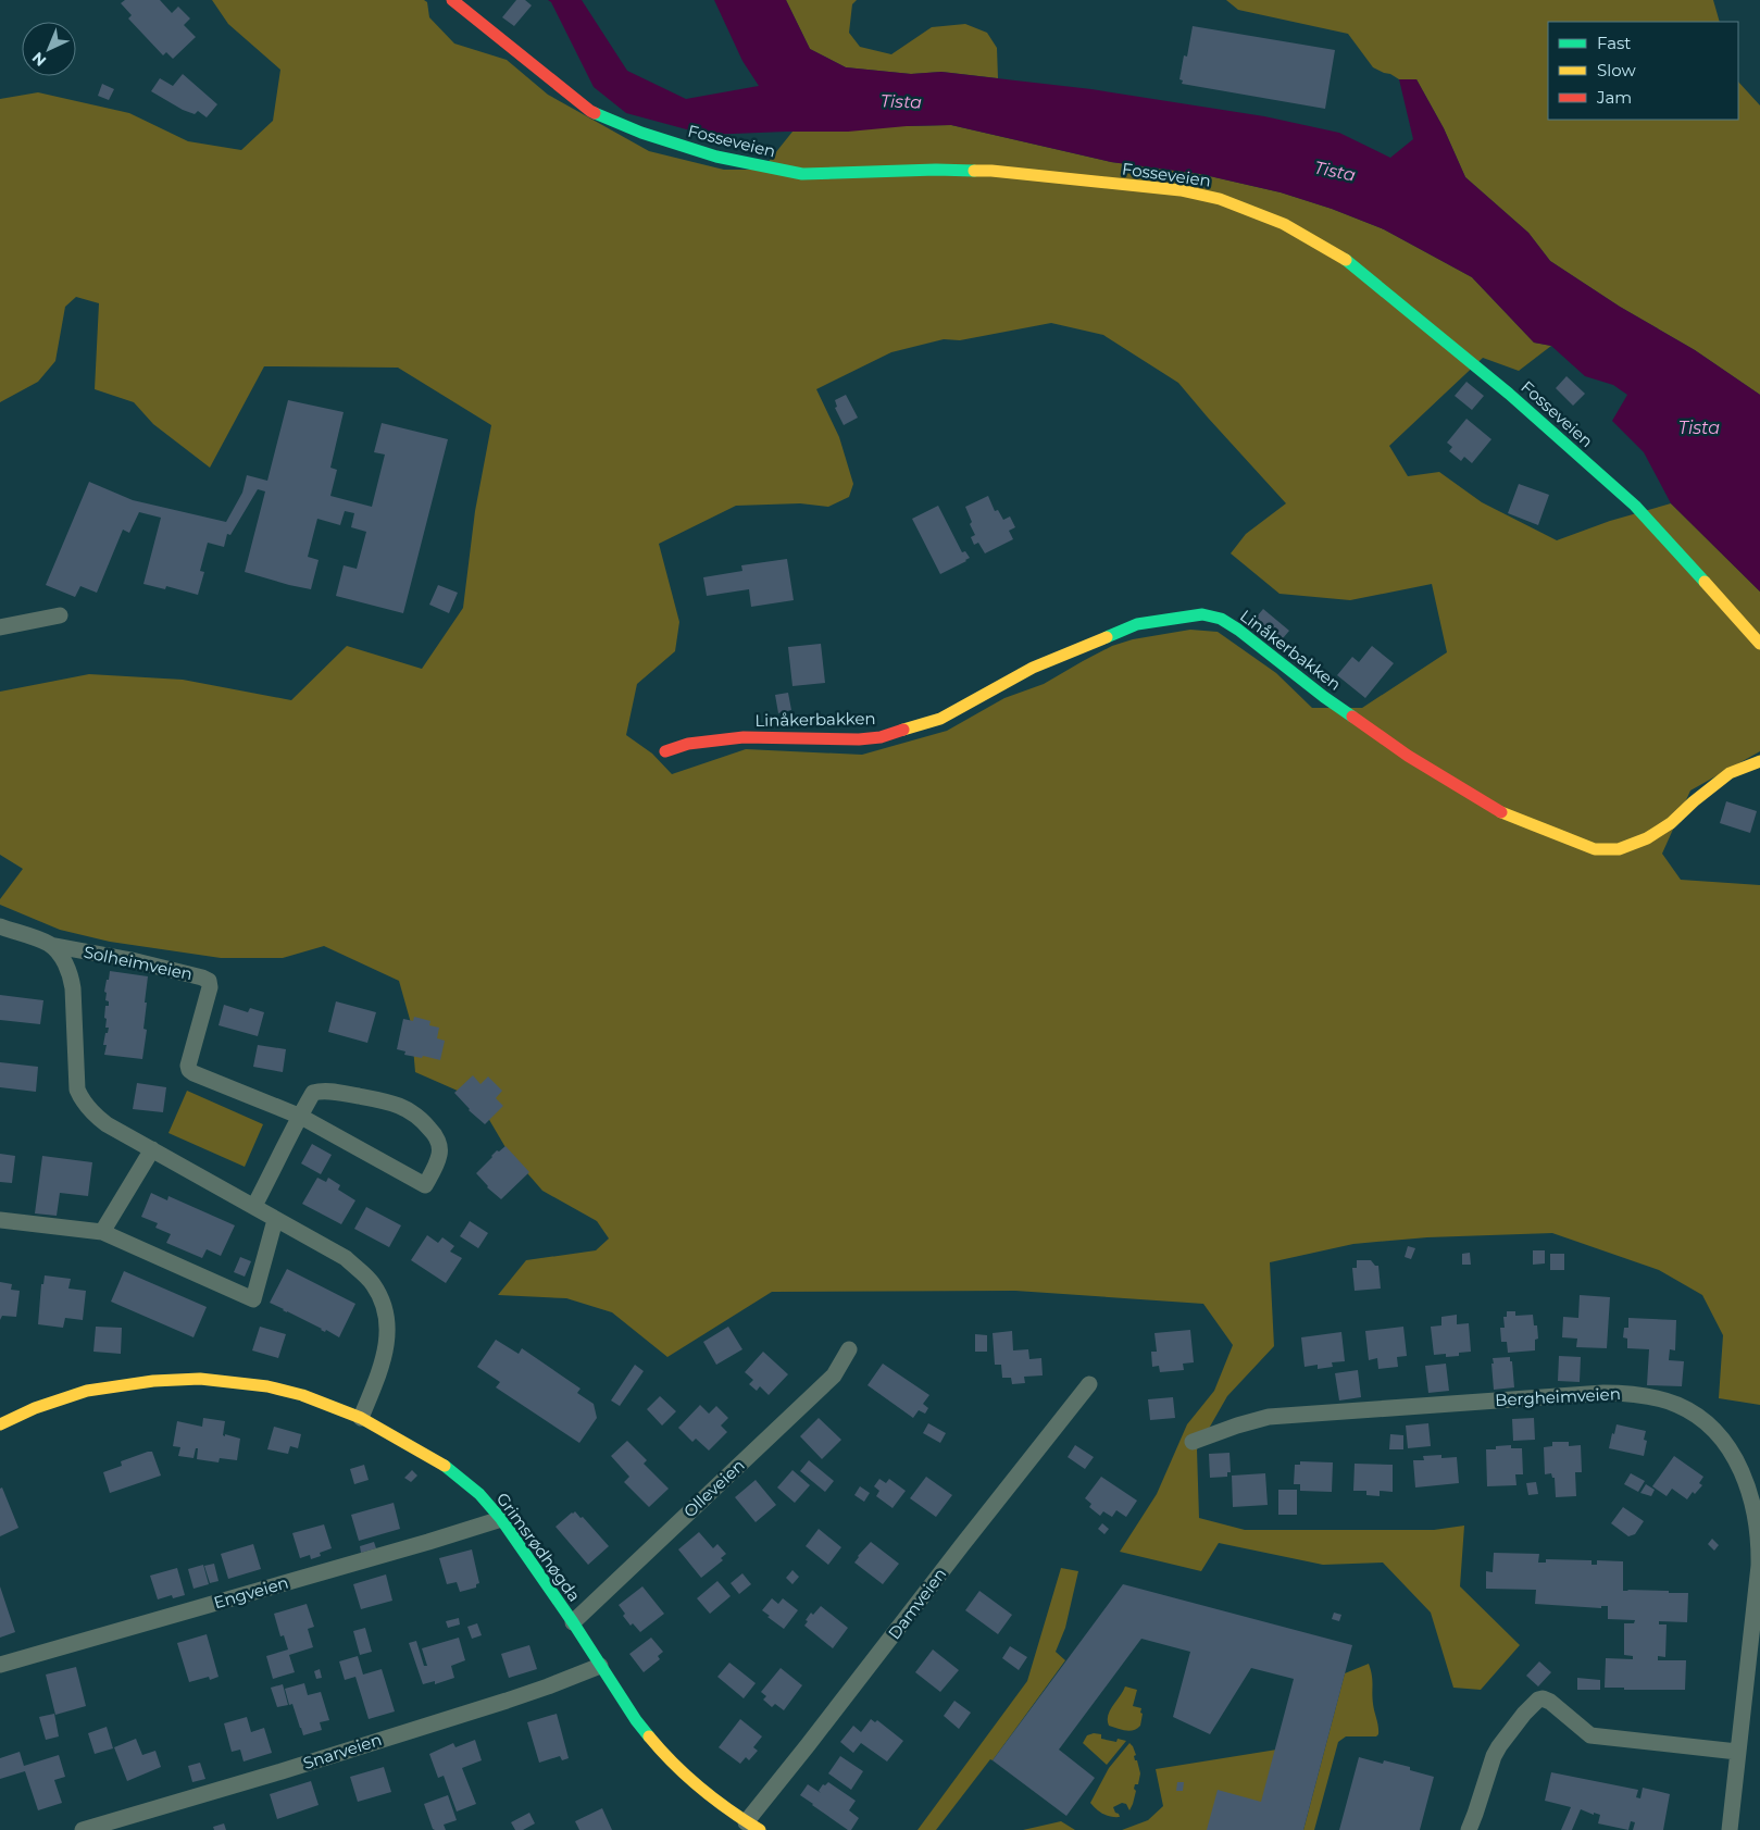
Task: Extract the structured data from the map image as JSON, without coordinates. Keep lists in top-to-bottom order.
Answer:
{
  "streets": {
    "street": [
      "Fosseveien",
      "Linåkerbakken",
      "Solheimveien",
      "Bergheimveien",
      "Olleveien",
      "Grimsrødhøgda",
      "Engveien",
      "Damveien",
      "Snarveien"
    ]
  },
  "crossings": [
    ["Solheimveien", "Grimsrødhøgda"],
    ["Olleveien", "Grimsrødhøgda"],
    ["Grimsrødhøgda", "Engveien"],
    ["Grimsrødhøgda", "Damveien"],
    ["Grimsrødhøgda", "Snarveien"]
  ],
  "water": ["Tista"],
  "legend": ["Fast", "Slow", "Jam"],
  "north": "bottom left"
}
